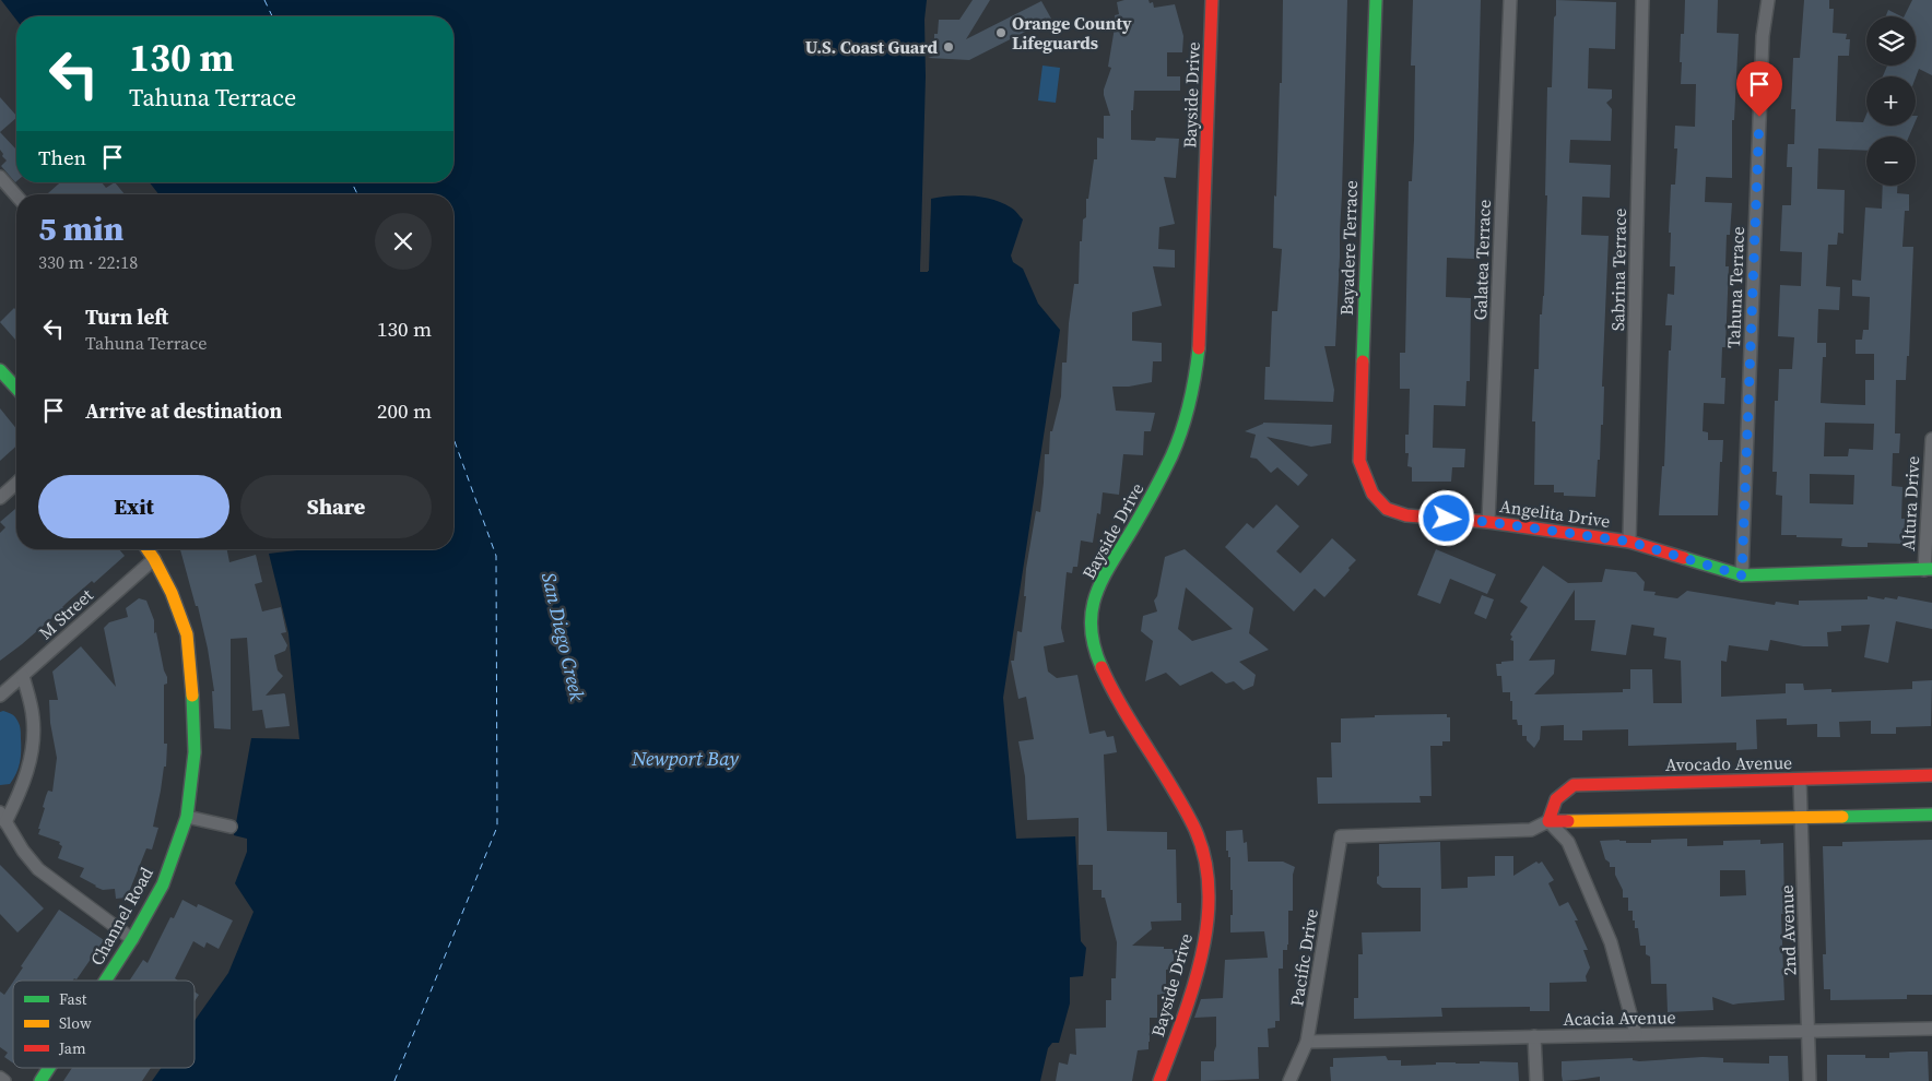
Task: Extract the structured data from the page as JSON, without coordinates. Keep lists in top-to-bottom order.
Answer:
{
  "streets": {
    "street": [
      "Bayside Drive",
      "Bayadere Terrace",
      "Galatea Terrace",
      "Sabrina Terrace",
      "Tahuna Terrace",
      "Altura Drive",
      "Angelita Drive",
      "M Street",
      "Avocado Avenue",
      "Channel Road",
      "2nd Avenue",
      "Pacific Drive",
      "Acacia Avenue"
    ]
  },
  "crossings": [
    ["Bayadere Terrace", "Angelita Drive"],
    ["Galatea Terrace", "Angelita Drive"],
    ["Sabrina Terrace", "Angelita Drive"],
    ["Tahuna Terrace", "Angelita Drive"],
    ["Altura Drive", "Angelita Drive"],
    ["M Street", "Channel Road"],
    ["Avocado Avenue", "2nd Avenue"],
    ["Avocado Avenue", "Pacific Drive"],
    ["2nd Avenue", "Acacia Avenue"],
    ["Pacific Drive", "Acacia Avenue"]
  ],
  "water": ["San Diego Creek", "Newport Bay"],
  "places": ["Orange County Lifeguards", "U.S. Coast Guard"],
  "legend": ["Fast", "Slow", "Jam"],
  "page": {
    "map_buttons": ["+", "−"],
    "turn": ["130 m", "Tahuna Terrace"],
    "then": "Then",
    "heading": ["5 min", "330 m · 22:18"],
    "list": [
      {
        "name": "Turn left",
        "note": "Tahuna Terrace",
        "value": "130 m"
      },
      {
        "name": "Arrive at destination",
        "value": "200 m"
      }
    ],
    "buttons": ["Exit", "Share"]
  }
}
